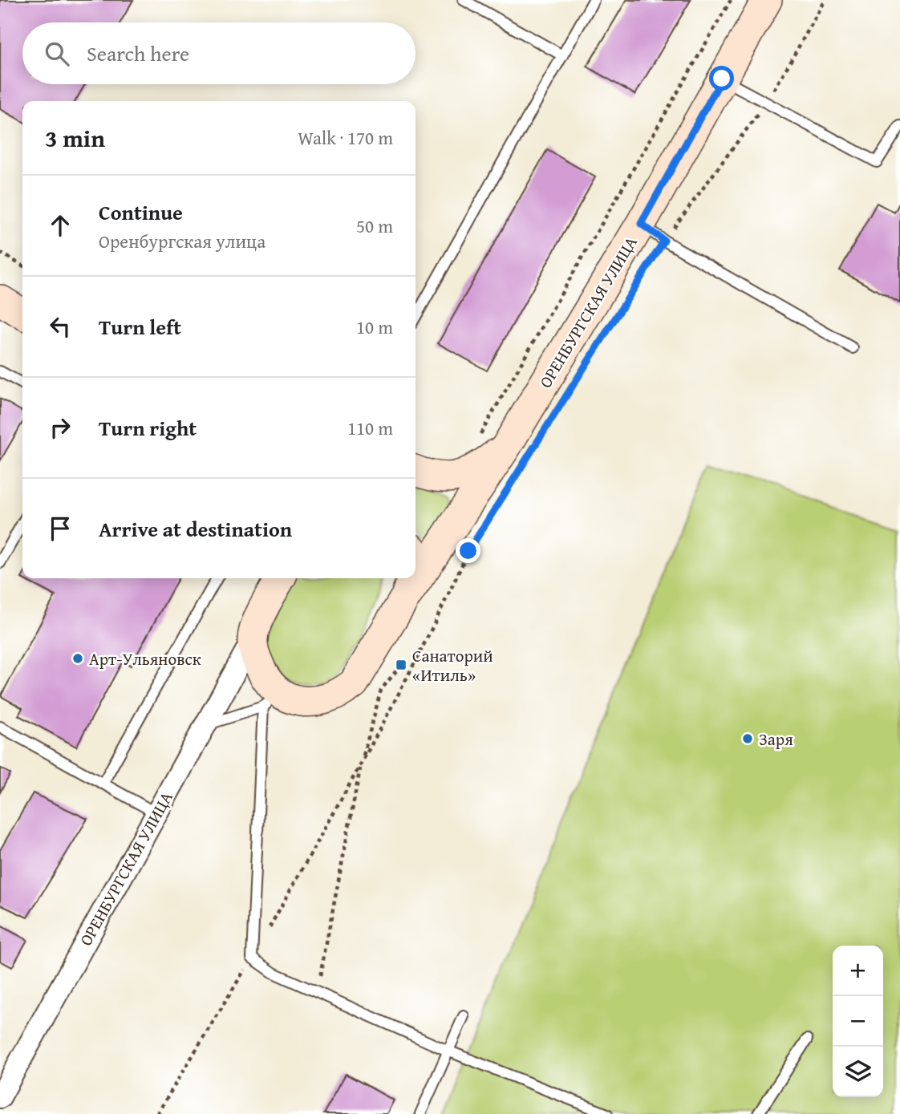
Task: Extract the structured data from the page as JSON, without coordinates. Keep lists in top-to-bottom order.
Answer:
{
  "streets": {
    "street": ["ОРЕНБУРГСКАЯ УЛИЦА"]
  },
  "places": {
    "other": ["Арт-Ульяновск", "Заря"],
    "transit": ["Санаторий «Итиль»"]
  },
  "page": {
    "search": "Search here",
    "heading": ["3 min", "Walk · 170 m"],
    "list": [
      ["Continue", "Оренбургская улица", "50 m"],
      ["Turn left", "10 m"],
      ["Turn right", "110 m"],
      "Arrive at destination"
    ],
    "map_buttons": ["+", "−"]
  }
}
